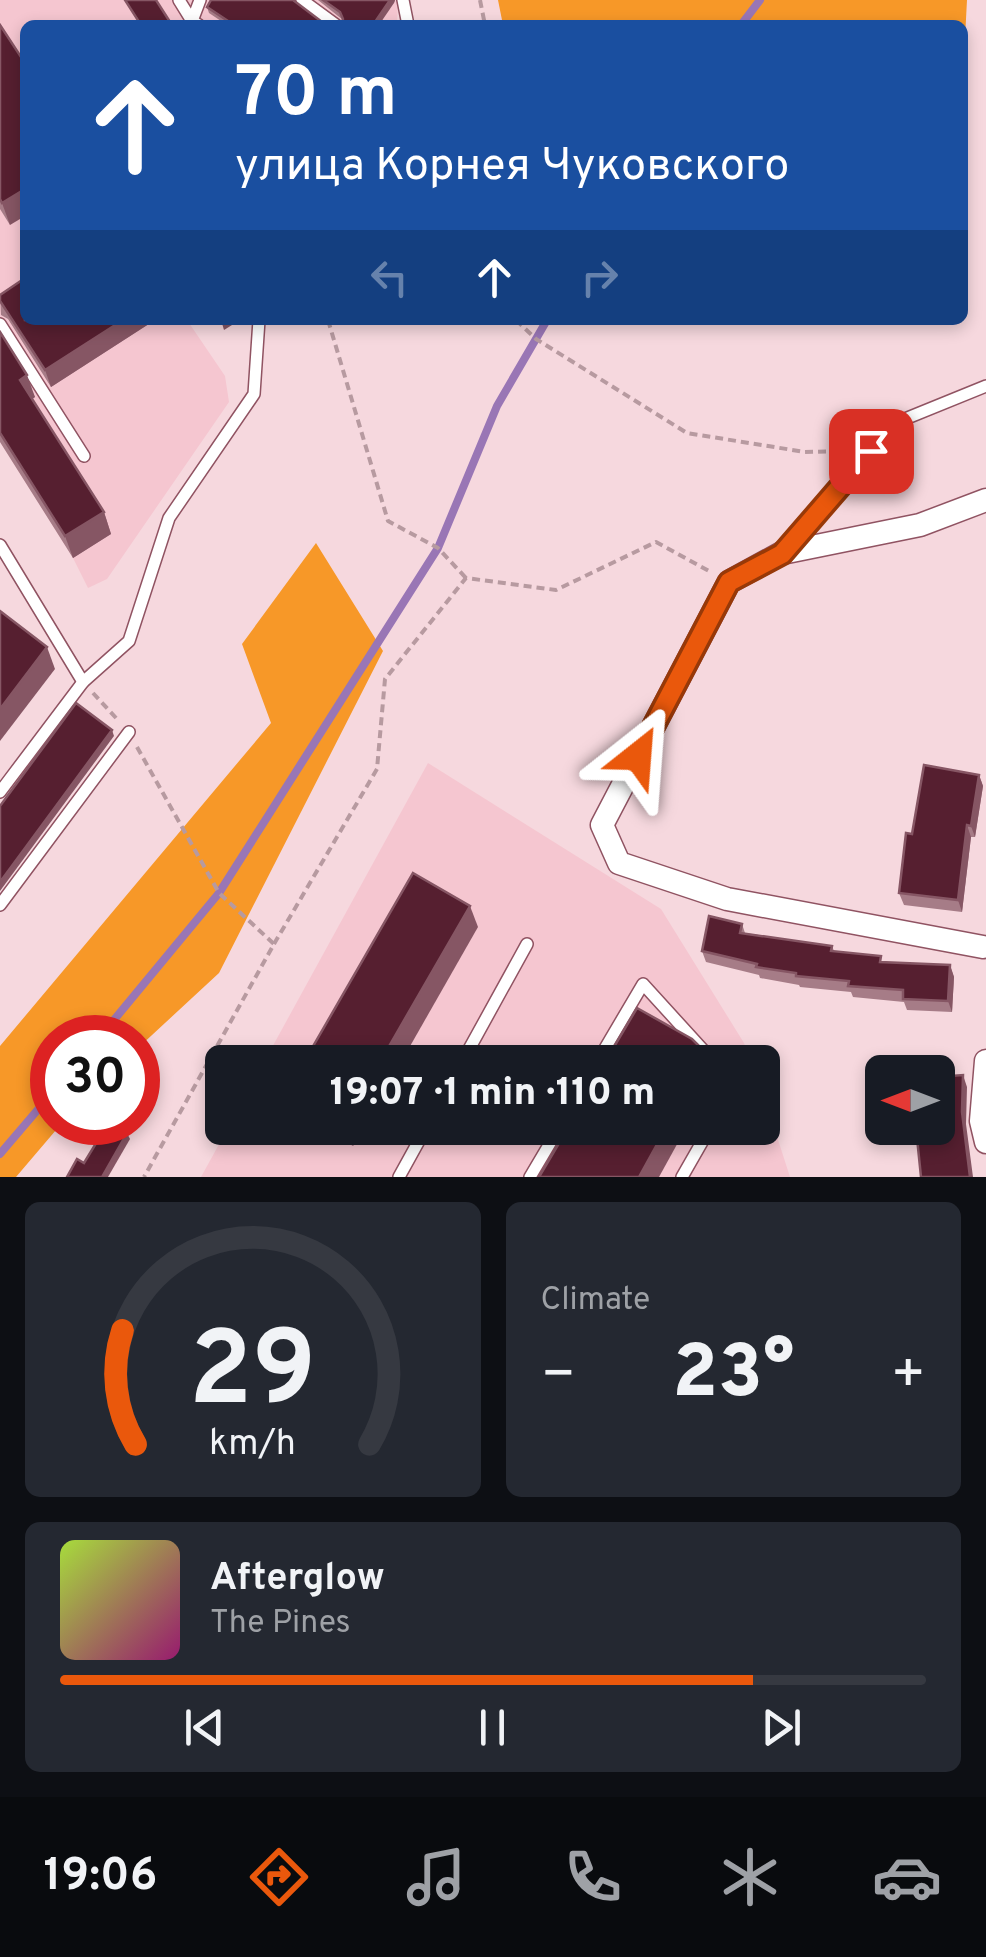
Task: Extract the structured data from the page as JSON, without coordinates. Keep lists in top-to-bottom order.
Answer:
{
  "north": "left",
  "page": {
    "turn": ["70 m", "улица Корнея Чуковского"],
    "limit": "30",
    "trip": "19:07 · 1 min · 110 m",
    "tile": "Climate",
    "heat": ["−", "23°", "+"],
    "song": ["Afterglow", "The Pines"],
    "tabs": "19:06",
    "gauge": ["29", "km/h"]
  }
}
